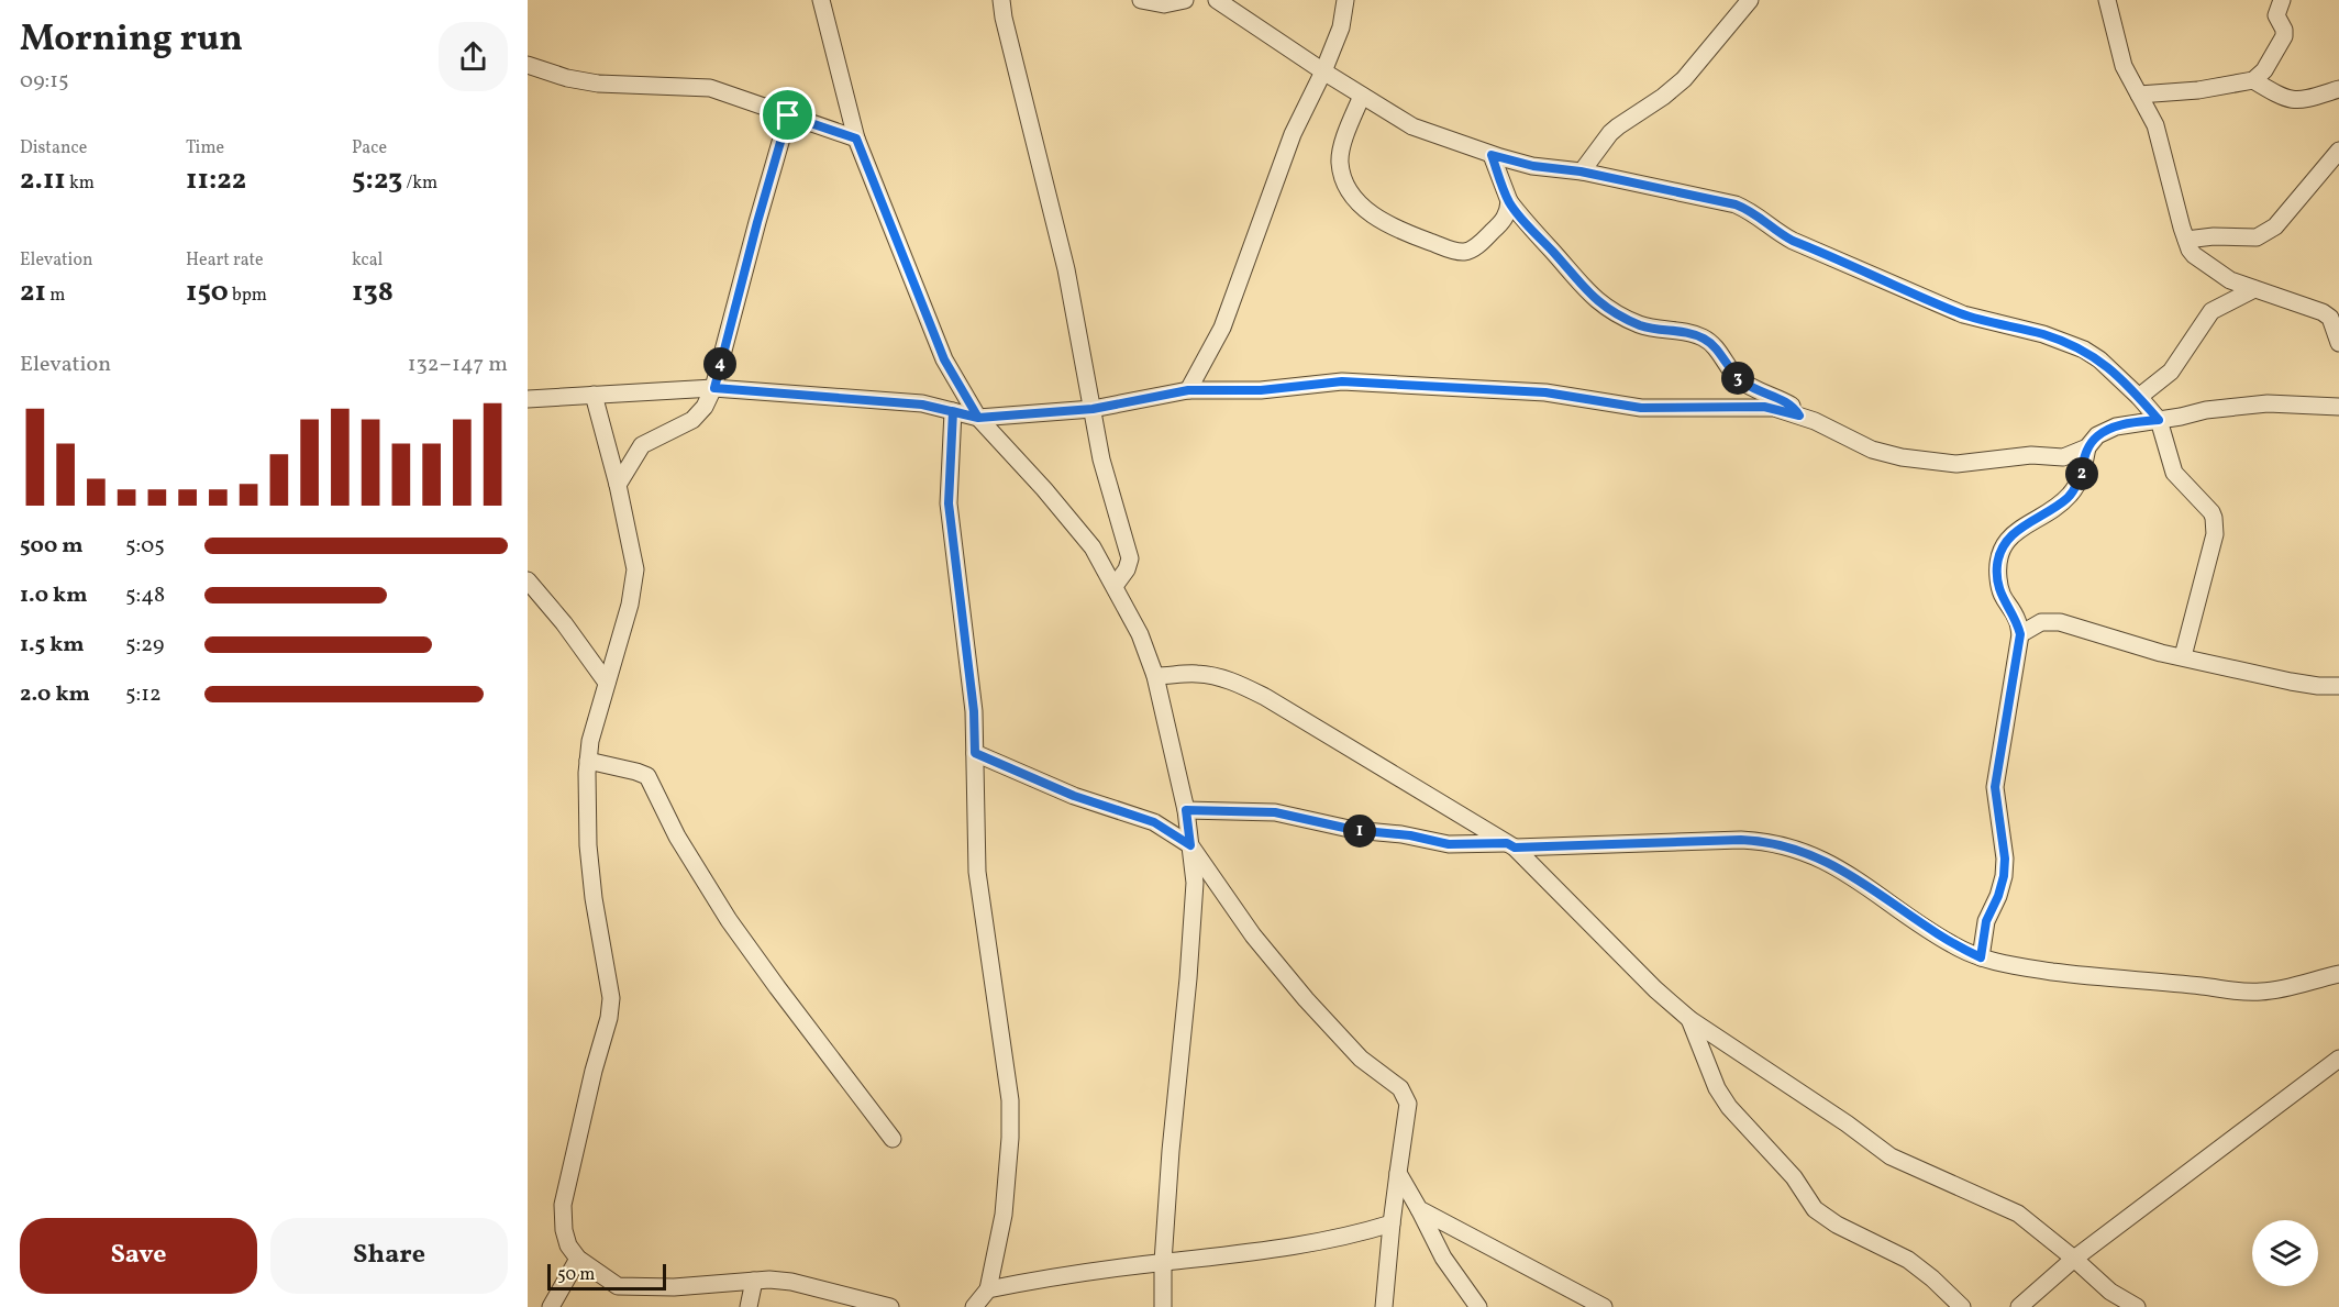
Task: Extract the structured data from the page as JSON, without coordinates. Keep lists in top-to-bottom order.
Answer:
{
  "scale_bar": "50 m",
  "page": {
    "heading": ["Morning run", "09:15"],
    "stats": [
      ["Distance", "2.11 km"],
      ["Time", "11:22"],
      ["Pace", "5:23 /km"],
      ["Elevation", "21 m"],
      ["Heart rate", "150 bpm"],
      ["kcal", "138"]
    ],
    "chart": ["Elevation", "132–147 m"],
    "pins": [
      "4",
      "3",
      "2",
      "1"
    ],
    "list": [
      {
        "name": "500 m",
        "note": "5:05"
      },
      {
        "name": "1.0 km",
        "note": "5:48"
      },
      {
        "name": "1.5 km",
        "note": "5:29"
      },
      {
        "name": "2.0 km",
        "note": "5:12"
      }
    ],
    "buttons": ["Save", "Share"],
    "scale": "50 m"
  }
}
